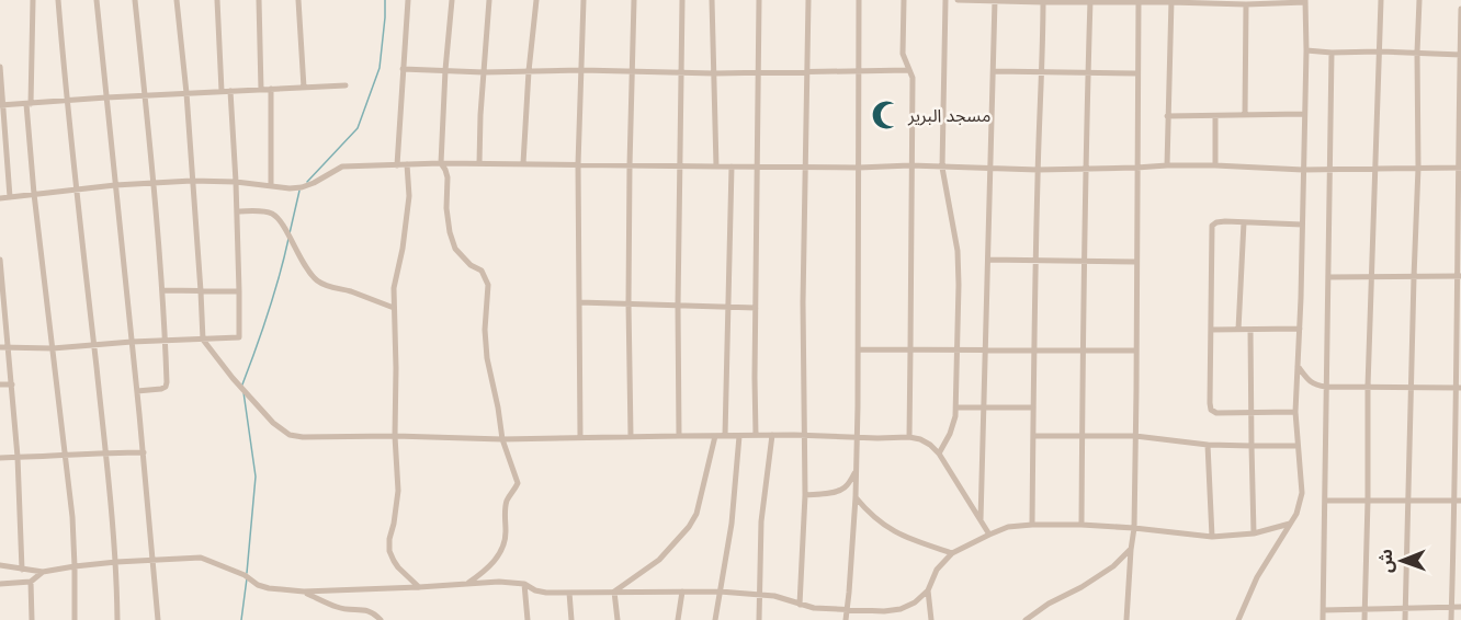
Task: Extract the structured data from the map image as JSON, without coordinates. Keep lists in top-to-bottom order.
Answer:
{
  "places": {
    "mosque": ["مسجد البرير"]
  },
  "north": "left"
}
